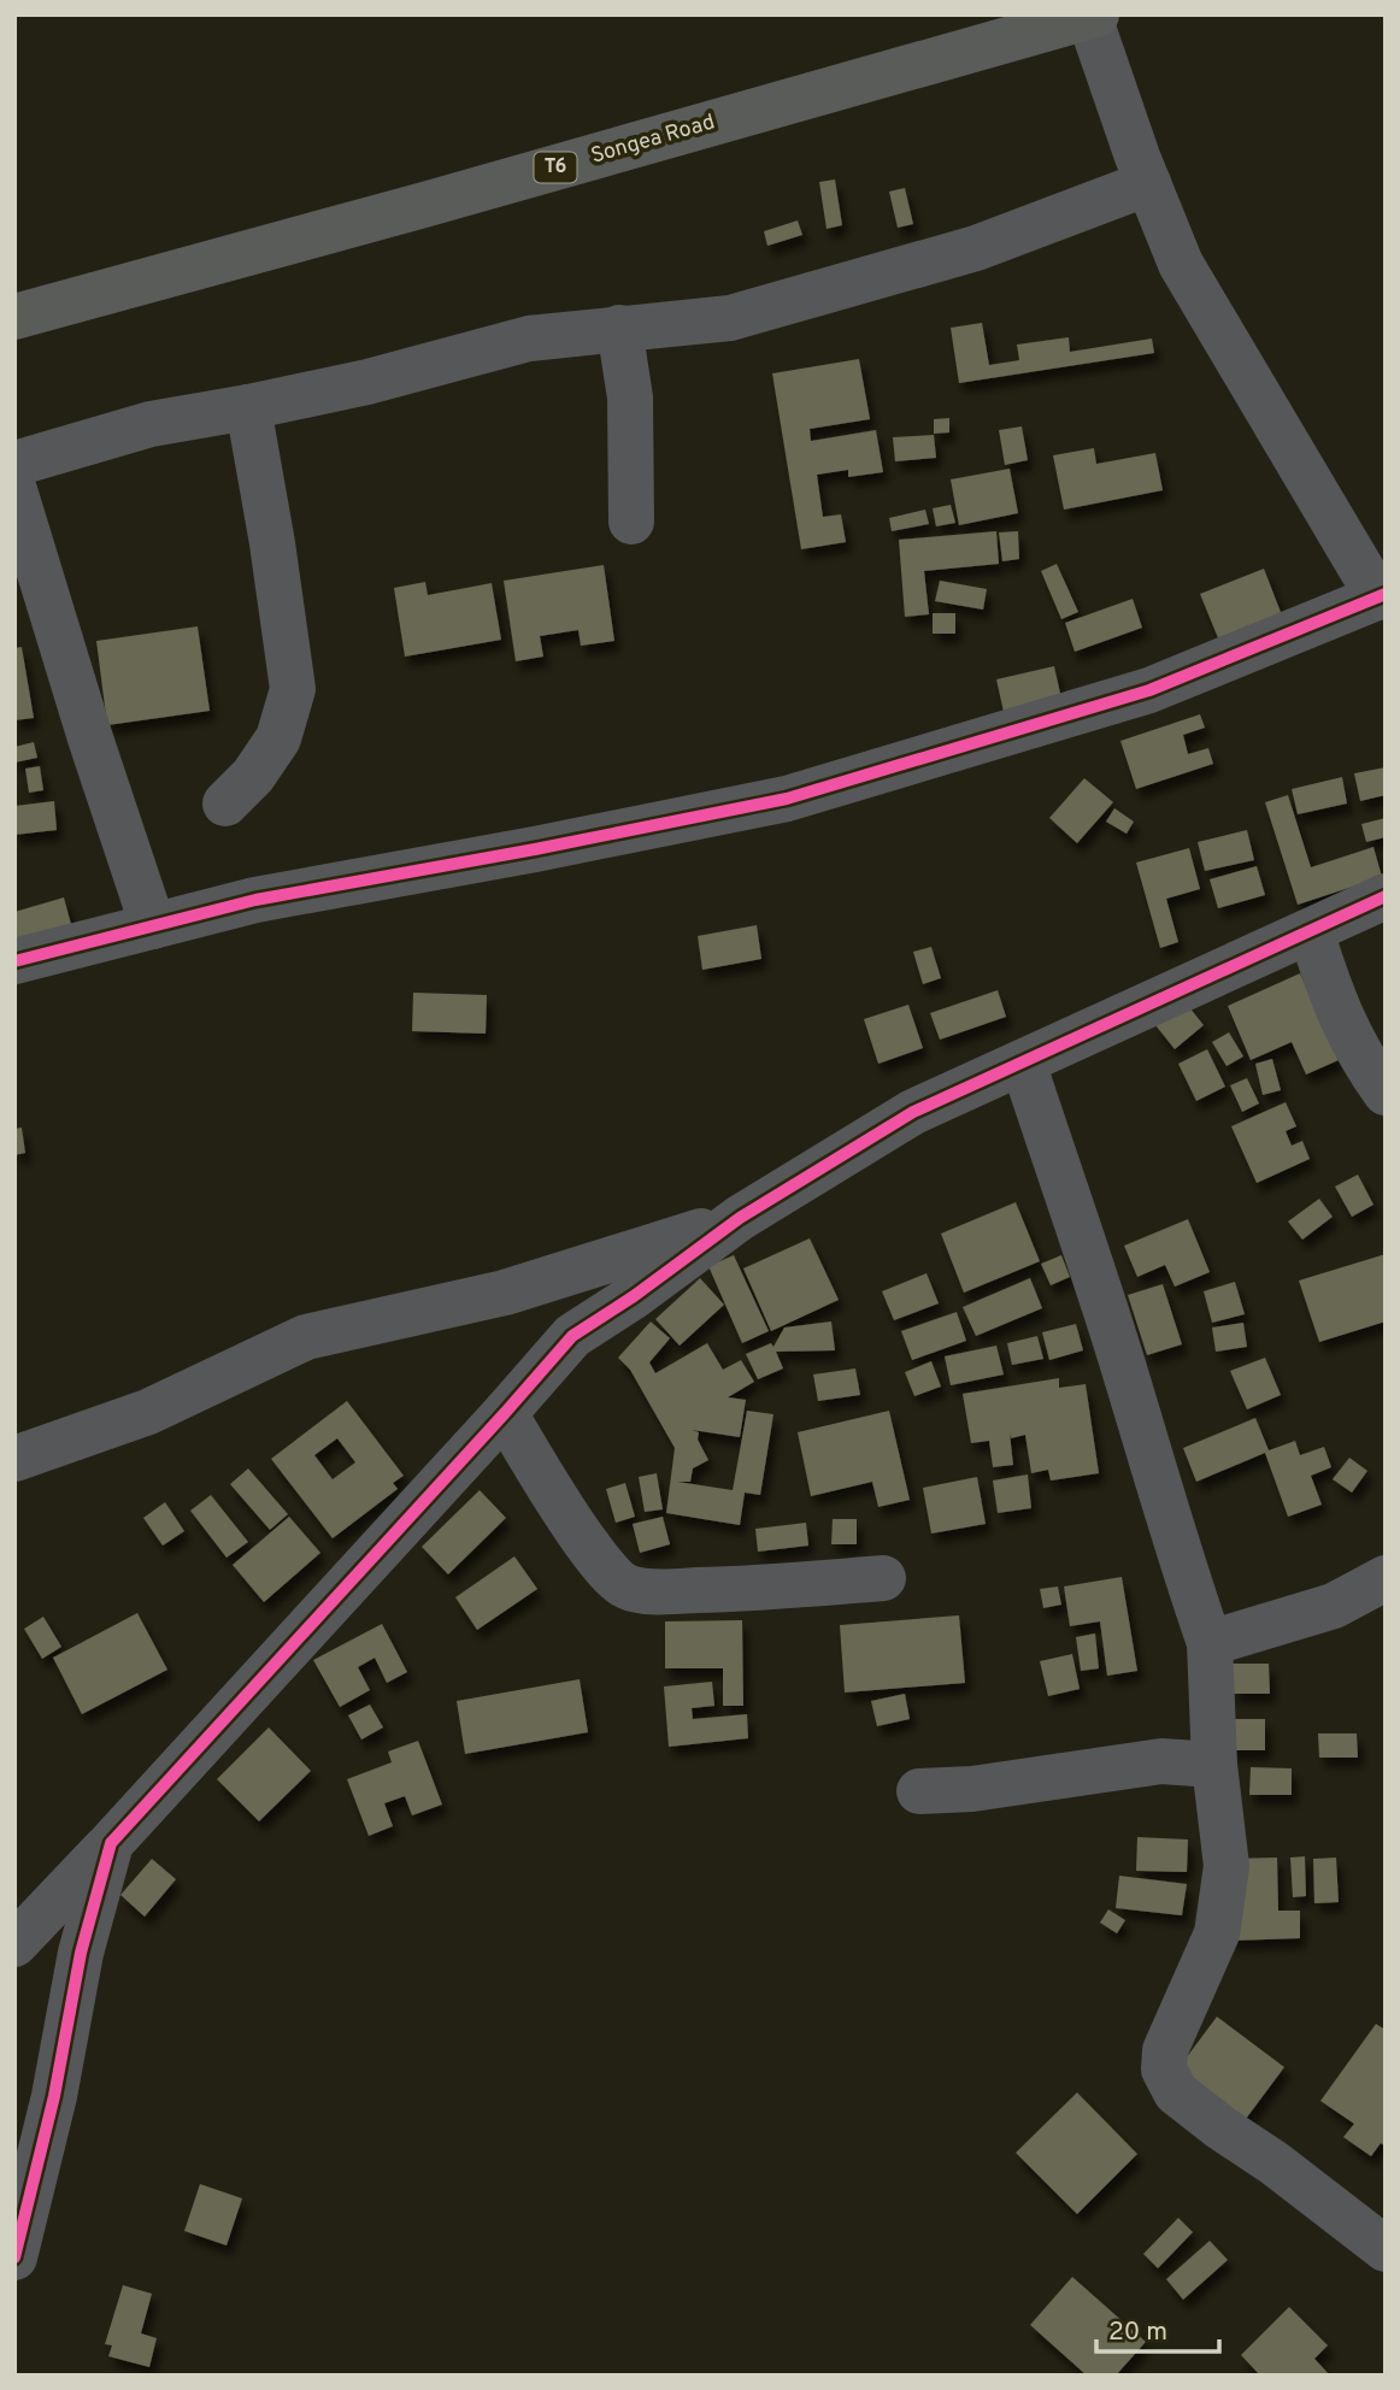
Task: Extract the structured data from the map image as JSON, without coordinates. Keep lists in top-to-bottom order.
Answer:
{
  "streets": {
    "highway": ["Songea Road", "T6"]
  },
  "scale_bar": "20 m"
}
